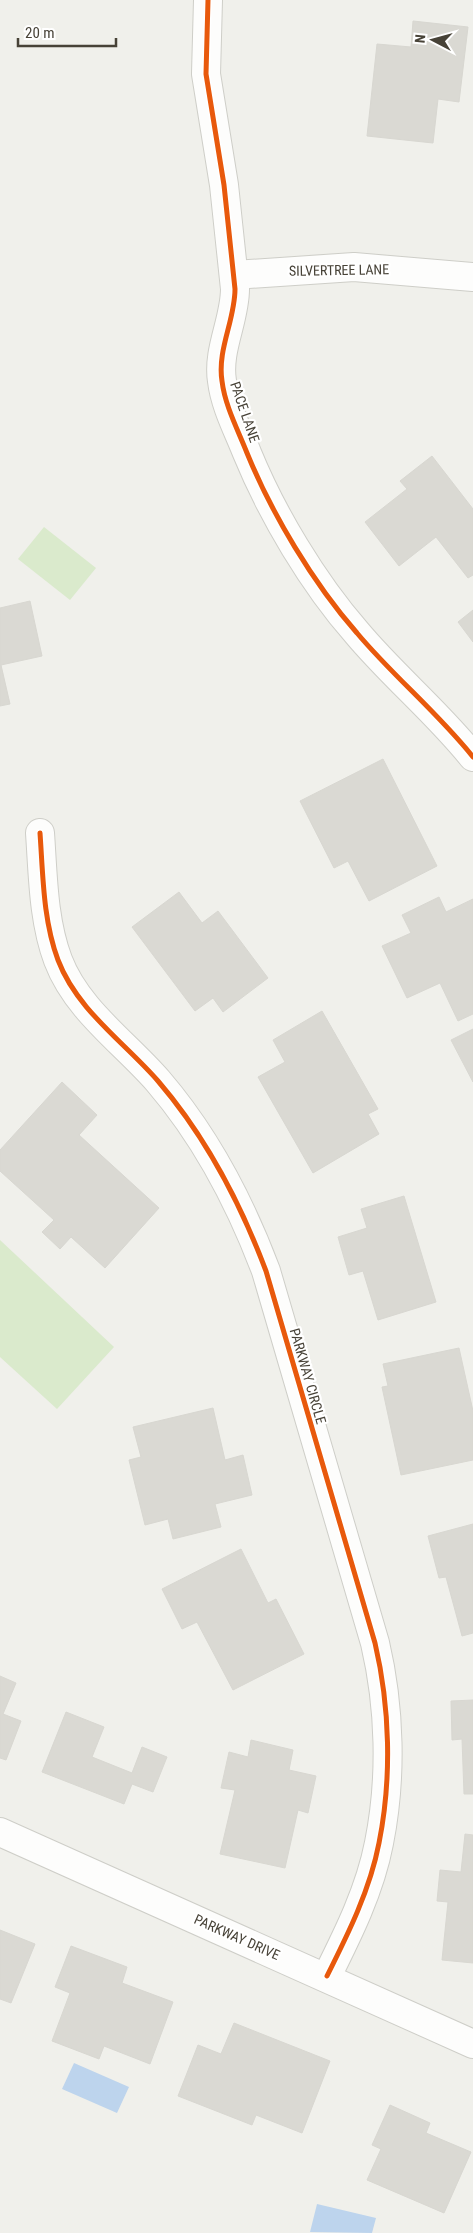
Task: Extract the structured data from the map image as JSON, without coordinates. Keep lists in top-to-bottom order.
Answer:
{
  "streets": {
    "street": [
      "SILVERTREE LANE",
      "PACE LANE",
      "PARKWAY CIRCLE",
      "PARKWAY DRIVE"
    ]
  },
  "crossings": [
    ["SILVERTREE LANE", "PACE LANE"],
    ["PARKWAY CIRCLE", "PARKWAY DRIVE"]
  ],
  "scale_bar": "20 m",
  "north": "left"
}
